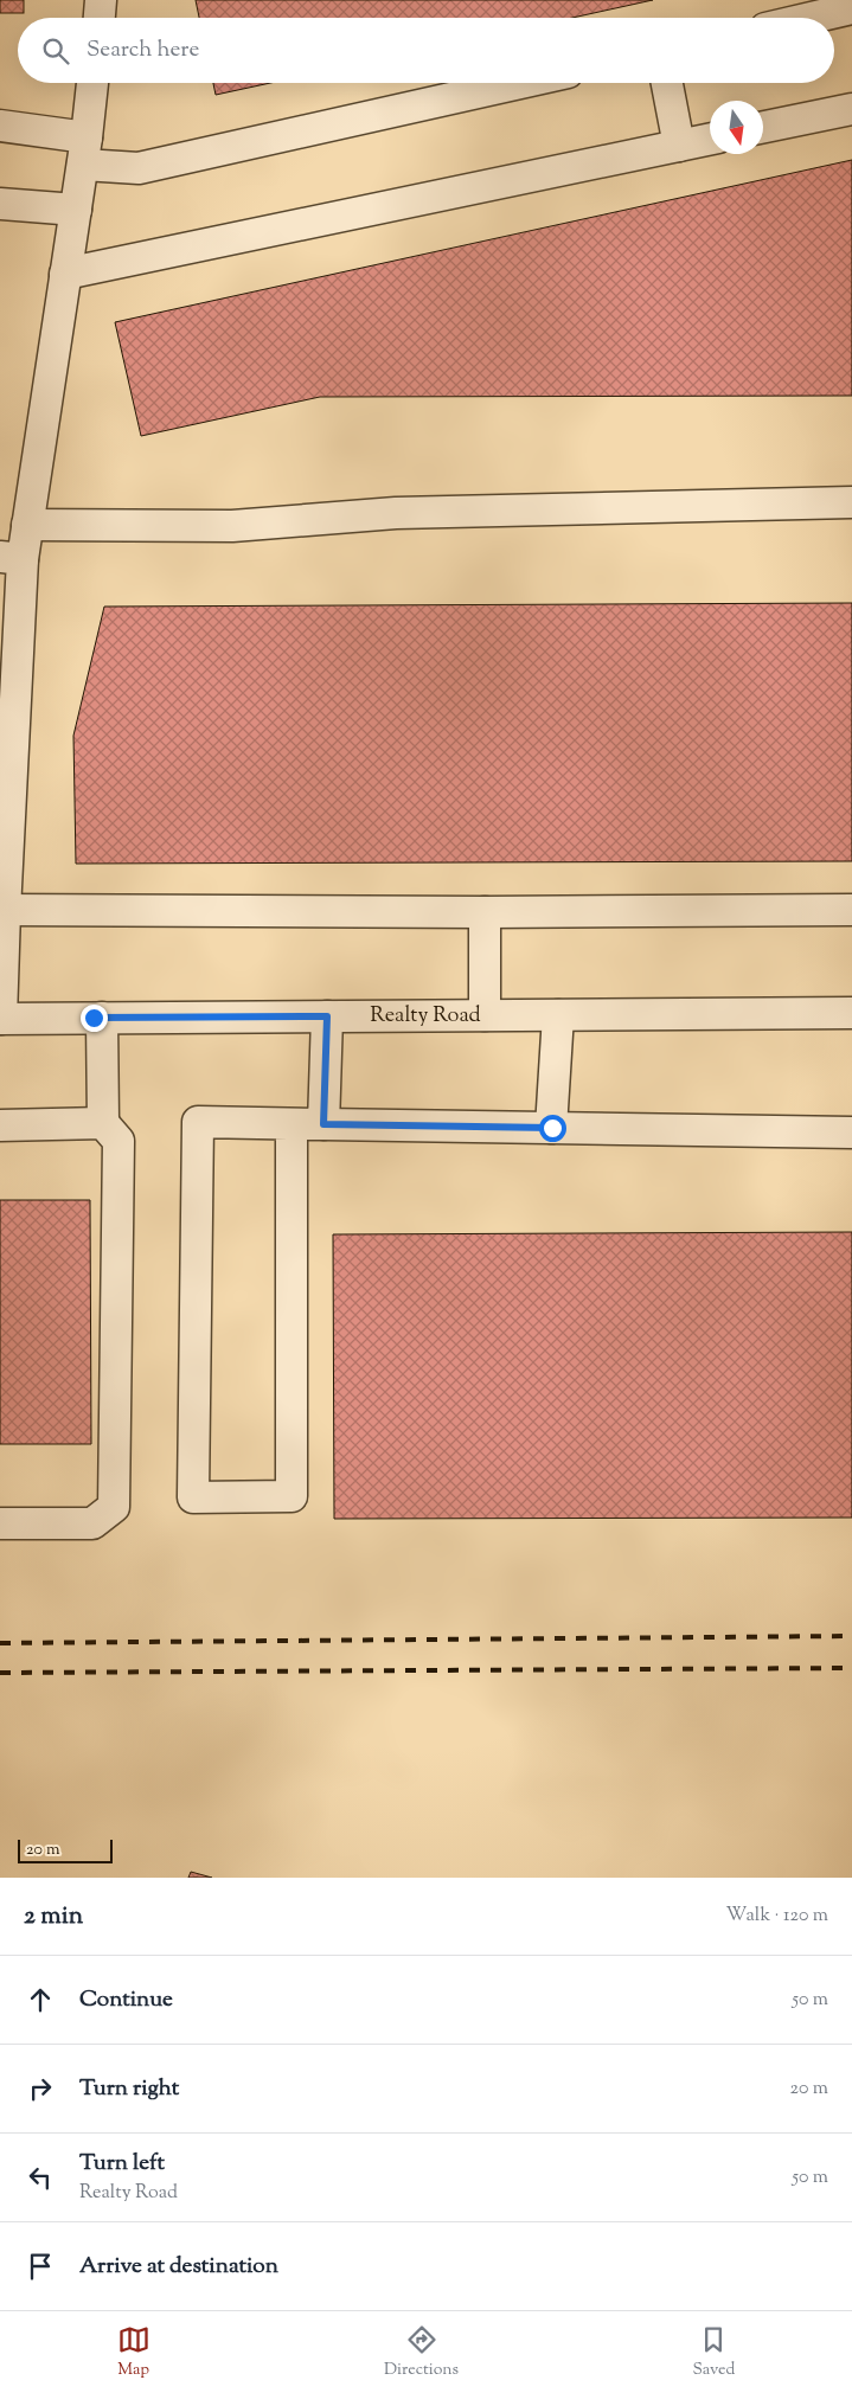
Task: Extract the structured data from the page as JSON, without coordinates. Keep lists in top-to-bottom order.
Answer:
{
  "streets": {
    "street": ["Realty Road"]
  },
  "scale_bar": "20 m",
  "north": "bottom",
  "page": {
    "search": "Search here",
    "scale": "20 m",
    "heading": ["2 min", "Walk · 120 m"],
    "list": [
      ["Continue", "50 m"],
      ["Turn right", "20 m"],
      ["Turn left", "Realty Road", "50 m"],
      "Arrive at destination"
    ],
    "nav": ["Map", "Directions", "Saved"]
  }
}
